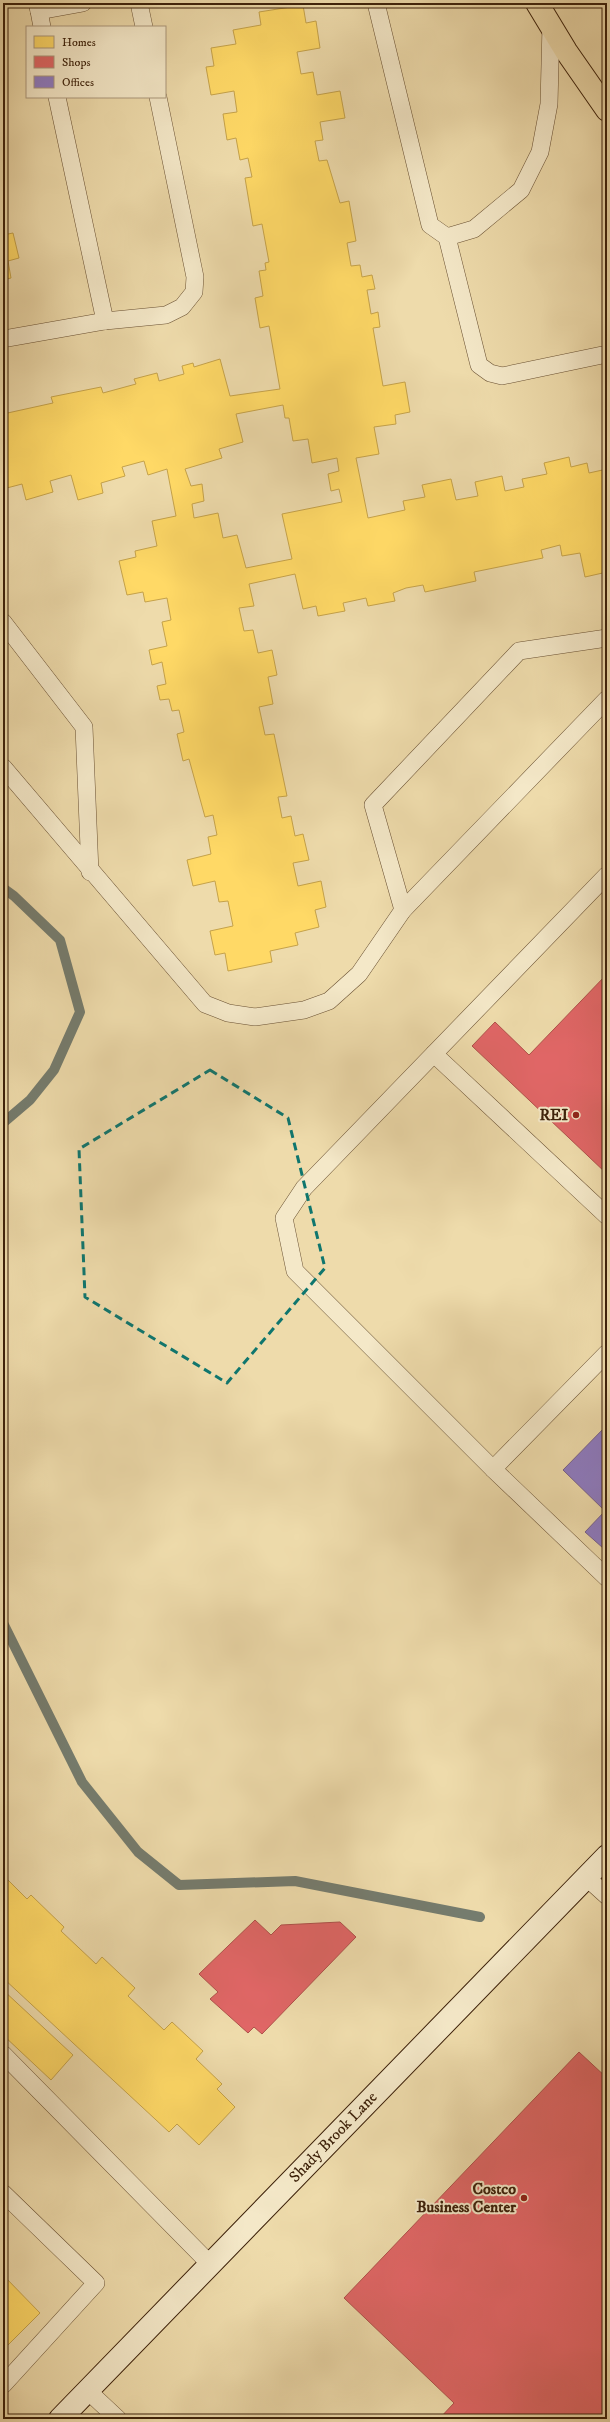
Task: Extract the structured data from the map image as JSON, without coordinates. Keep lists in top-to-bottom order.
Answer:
{
  "streets": {
    "street": ["Shady Brook Lane"]
  },
  "places": ["REI", "Costco Business Center"],
  "legend": ["Homes", "Shops", "Offices"]
}
